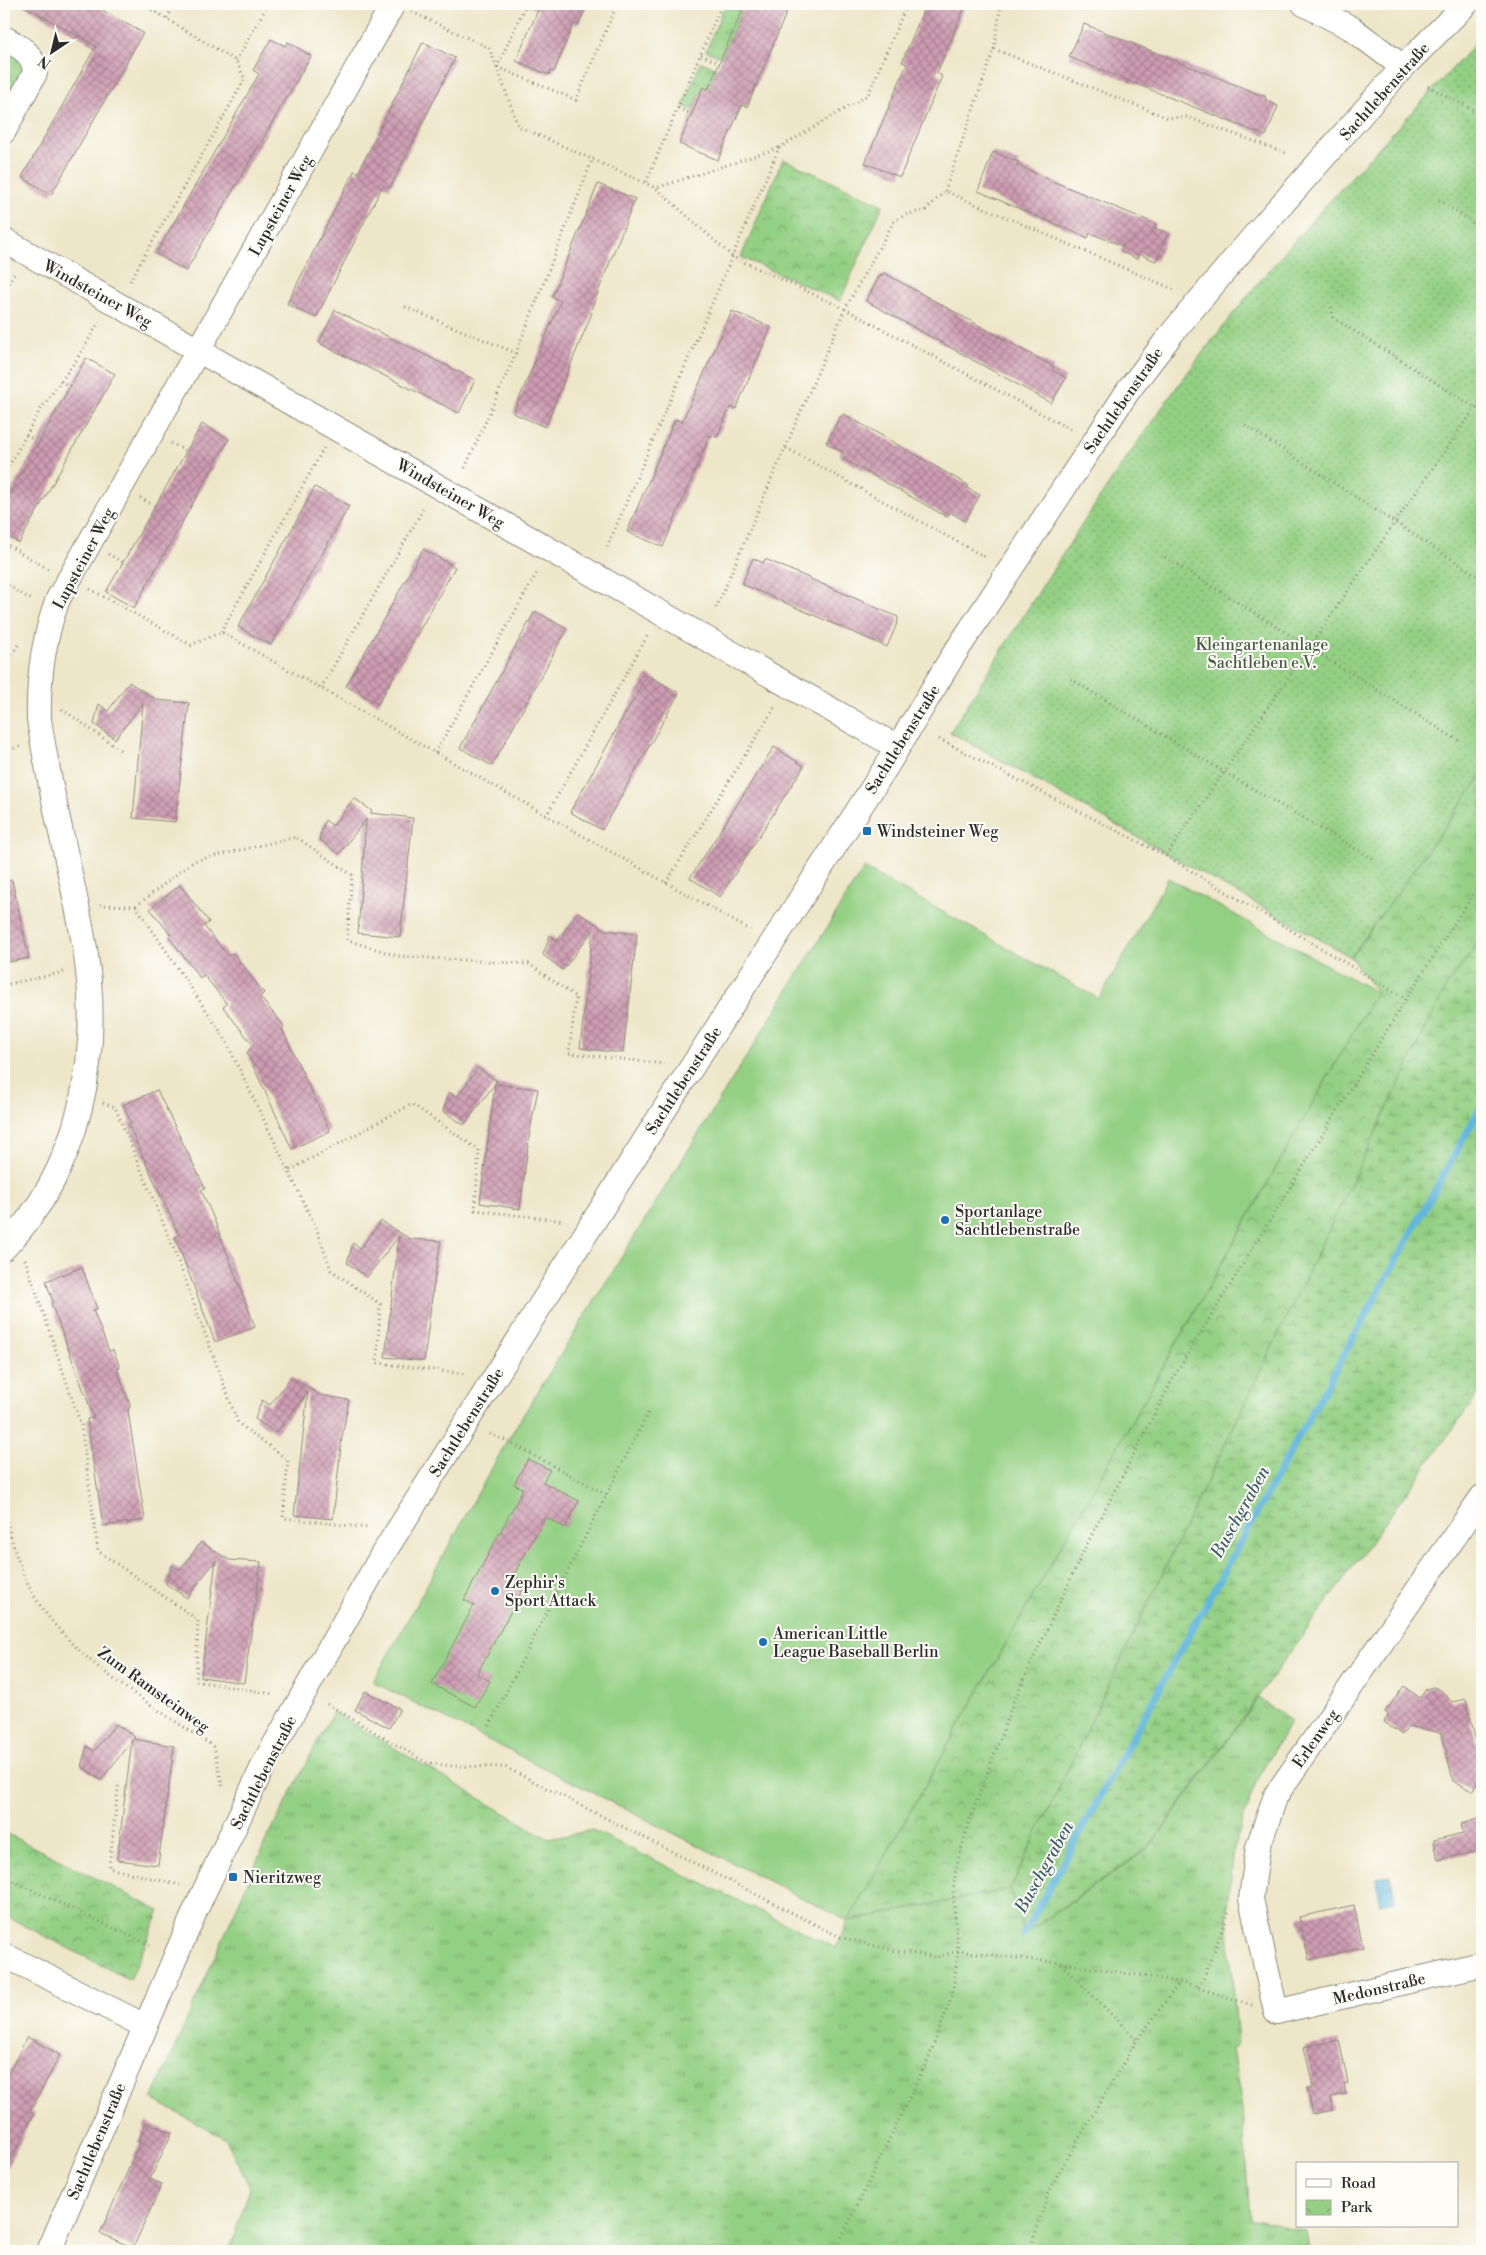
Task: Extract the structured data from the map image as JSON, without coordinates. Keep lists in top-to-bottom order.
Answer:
{
  "streets": {
    "street": [
      "Sachtlebenstraße",
      "Lupsteiner Weg",
      "Windsteiner Weg",
      "Erlenweg",
      "Medonstraße"
    ],
    "path": ["Zum Ramsteinweg"]
  },
  "crossings": [
    ["Sachtlebenstraße", "Windsteiner Weg"],
    ["Lupsteiner Weg", "Windsteiner Weg"],
    ["Erlenweg", "Medonstraße"]
  ],
  "water": ["Buschgraben"],
  "parks": ["Kleingartenanlage Sachtleben e.V."],
  "places": {
    "transit": ["Windsteiner Weg", "Nieritzweg"],
    "other": ["Sportanlage Sachtlebenstraße", "Zephir's Sport Attack", "American Little League Baseball Berlin"]
  },
  "legend": ["Road", "Park"],
  "north": "bottom left"
}
